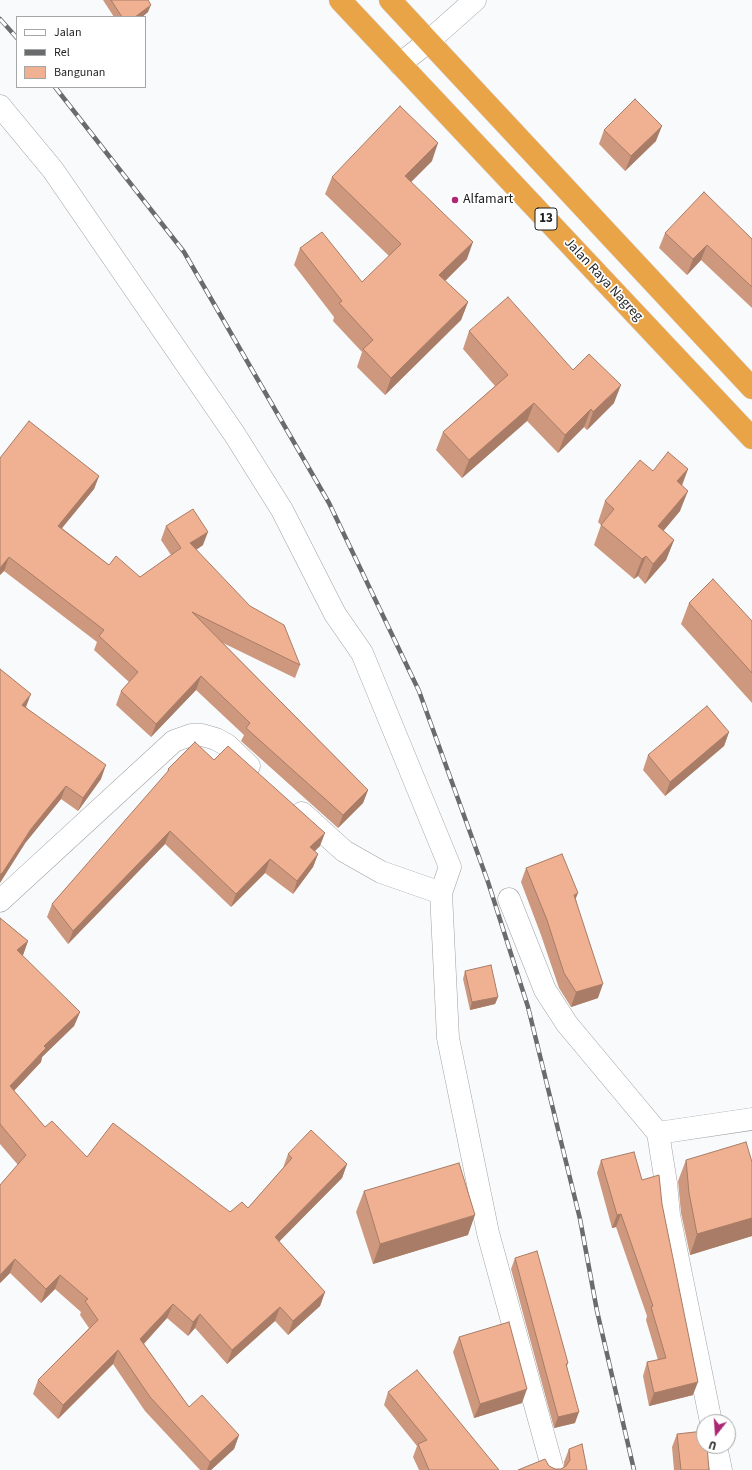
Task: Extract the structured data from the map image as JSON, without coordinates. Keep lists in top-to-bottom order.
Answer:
{
  "streets": {
    "highway": ["13", "Jalan Raya Nagreg"]
  },
  "places": ["Alfamart"],
  "legend": ["Jalan", "Rel", "Bangunan"],
  "north": "bottom"
}
